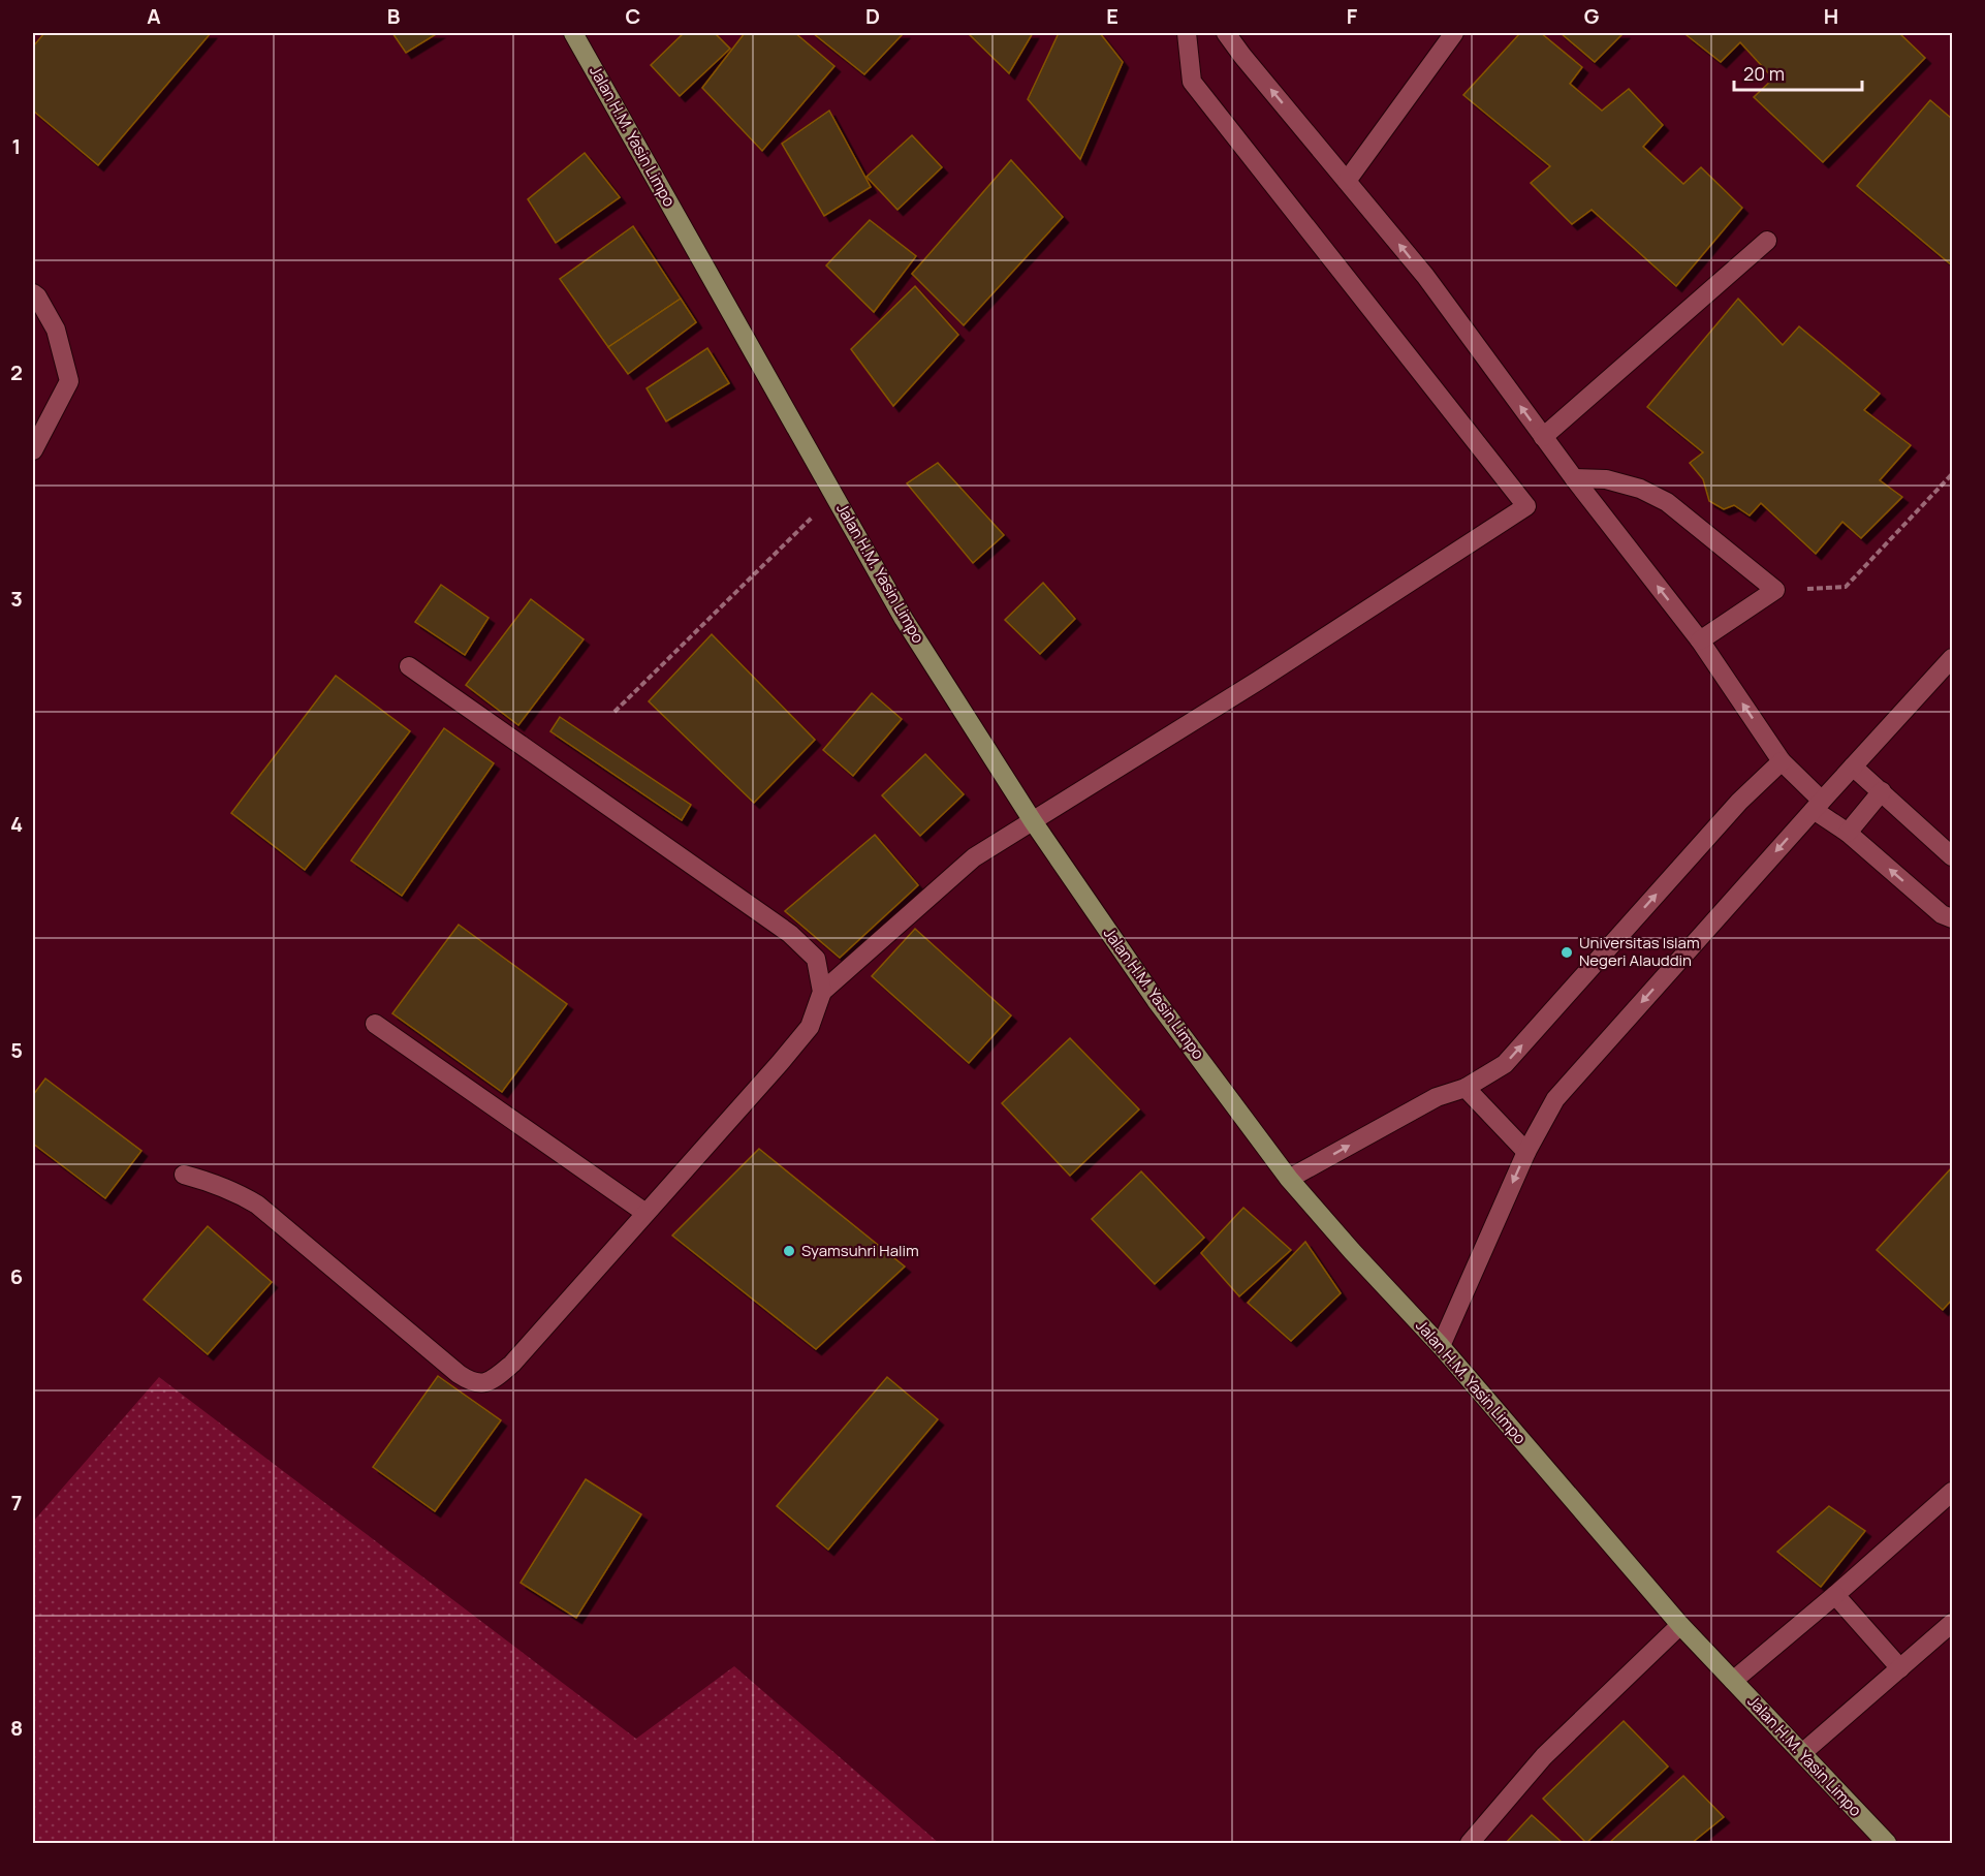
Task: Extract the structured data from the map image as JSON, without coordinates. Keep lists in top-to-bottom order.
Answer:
{
  "streets": {
    "main road": ["Jalan H.M. Yasin Limpo"]
  },
  "places": ["Universitas Islam Negeri Alauddin", "Syamsuhri Halim"],
  "scale_bar": "20 m",
  "grid": {
    "columns": [
      "A",
      "B",
      "C",
      "D",
      "E",
      "F",
      "G",
      "H"
    ],
    "rows": [
      "1",
      "2",
      "3",
      "4",
      "5",
      "6",
      "7",
      "8"
    ]
  }
}
